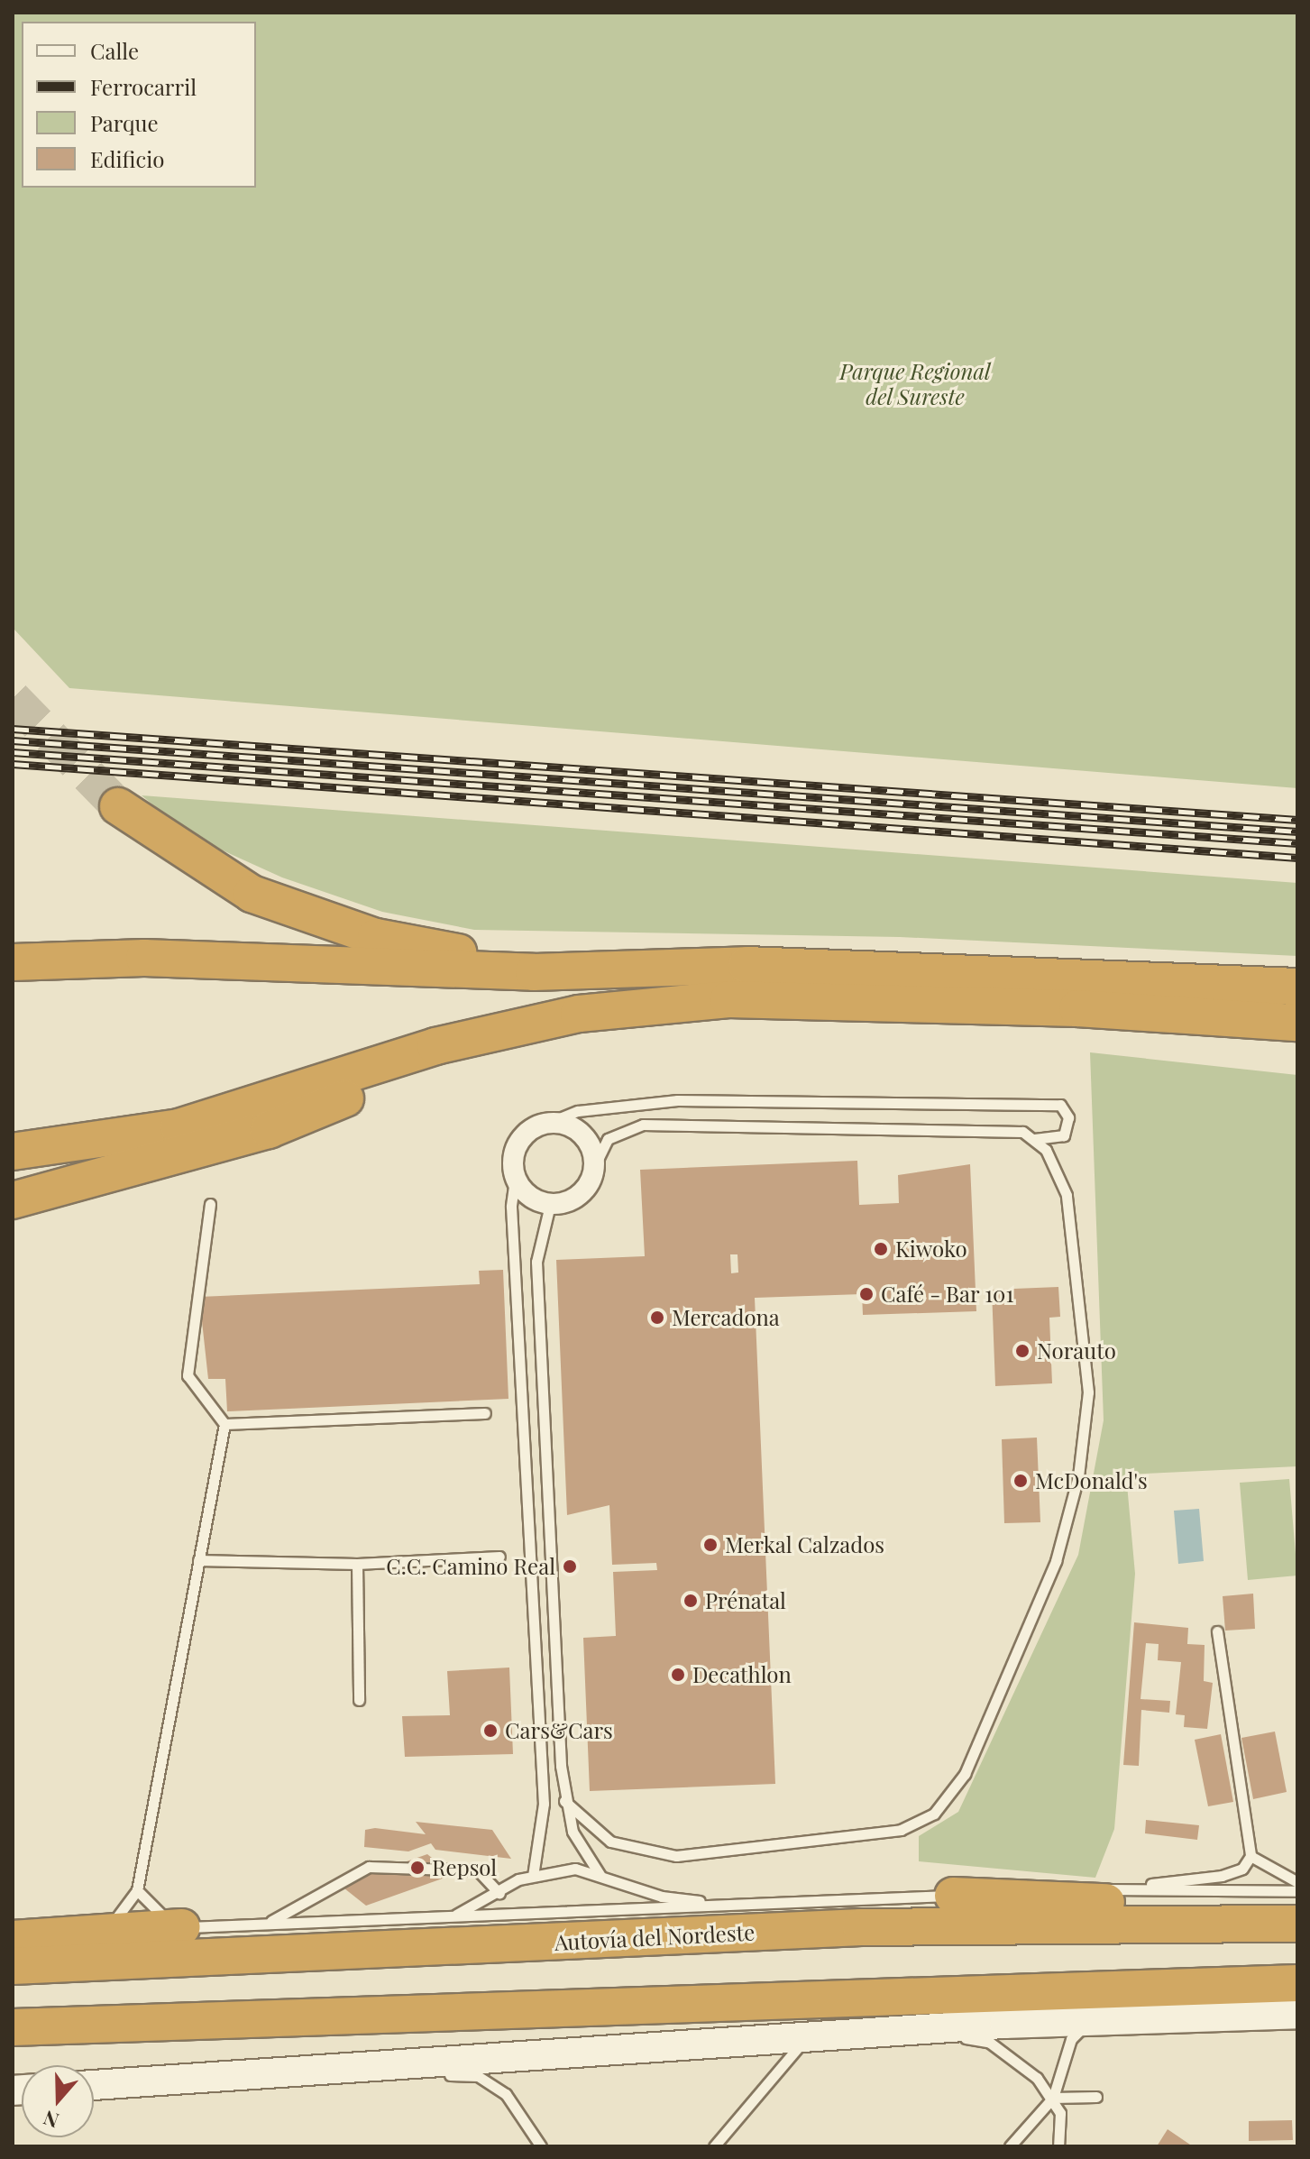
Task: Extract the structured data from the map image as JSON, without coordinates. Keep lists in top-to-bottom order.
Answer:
{
  "streets": {
    "highway": ["Autovía del Nordeste"]
  },
  "parks": ["Parque Regional del Sureste"],
  "places": [
    "Kiwoko",
    "Café - Bar 101",
    "Mercadona",
    "Norauto",
    "McDonald's",
    "Merkal Calzados",
    "C.C. Camino Real",
    "Prénatal",
    "Decathlon",
    "Cars&Cars",
    "Repsol"
  ],
  "legend": [
    "Calle",
    "Ferrocarril",
    "Parque",
    "Edificio"
  ],
  "north": "bottom"
}
